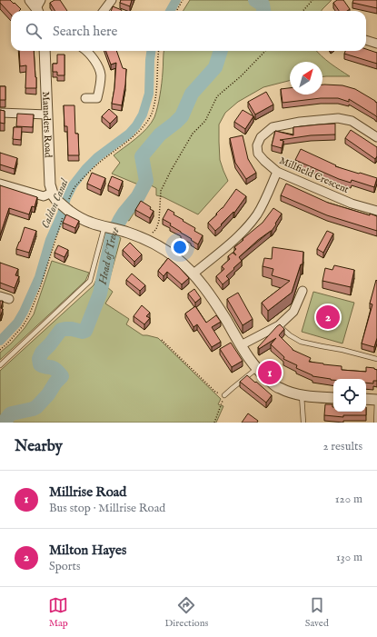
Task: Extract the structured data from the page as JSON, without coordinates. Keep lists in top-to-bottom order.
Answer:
{
  "streets": {
    "street": ["Maunders Road", "Millfield Crescent"]
  },
  "water": ["Caldon Canal", "Head of Trent"],
  "north": "top right",
  "page": {
    "search": "Search here",
    "pins": ["2", "1"],
    "heading": ["Nearby", "2 results"],
    "list": [
      {
        "mark": "1",
        "name": "Millrise Road",
        "note": "Bus stop · Millrise Road",
        "value": "120 m"
      },
      {
        "mark": "2",
        "name": "Milton Hayes",
        "note": "Sports",
        "value": "130 m"
      }
    ],
    "nav": ["Map", "Directions", "Saved"]
  }
}
